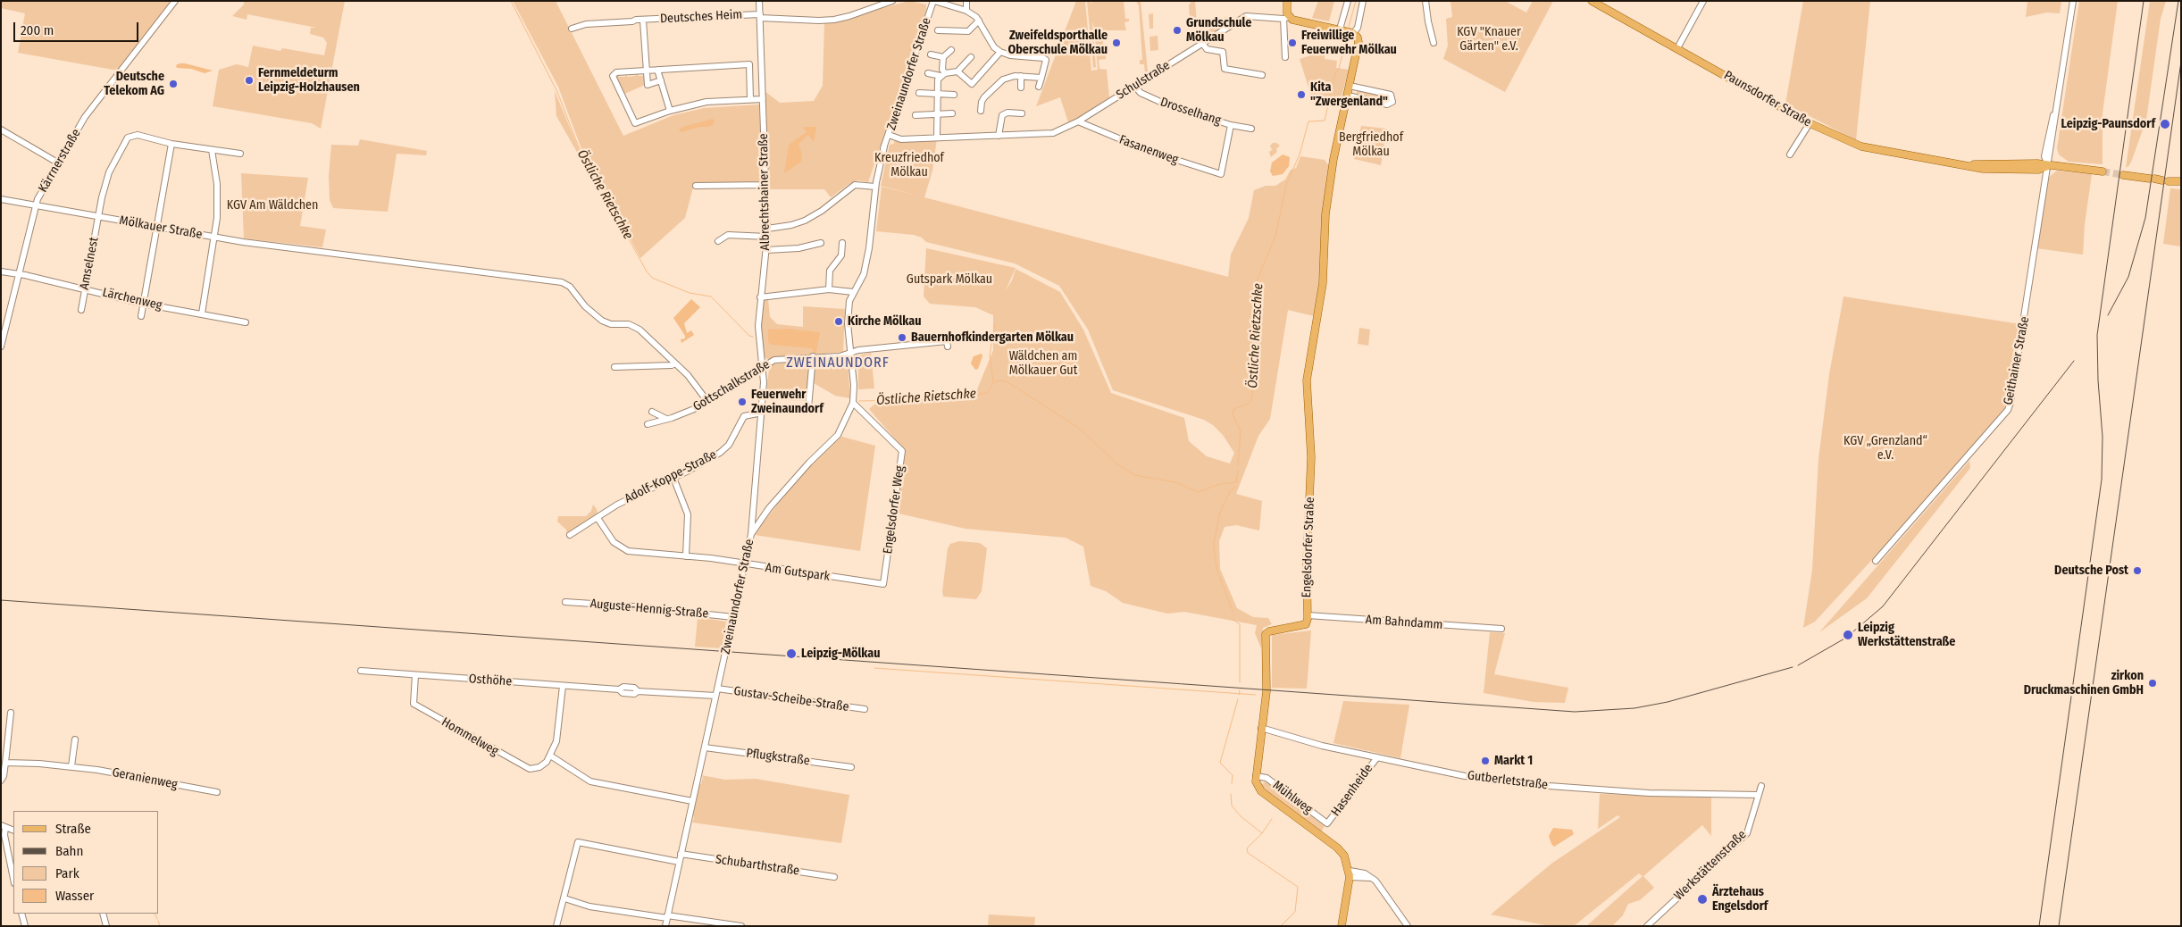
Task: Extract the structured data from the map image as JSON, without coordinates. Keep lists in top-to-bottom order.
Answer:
{
  "streets": {
    "main road": ["Paunsdorfer Straße", "Engelsdorfer Straße"],
    "street": [
      "Deutsches Heim",
      "Zweinaundorfer Straße",
      "Schulstraße",
      "Drosselhang",
      "Fasanenweg",
      "Kärrnerstraße",
      "Albrechtshainer Straße",
      "Mölkauer Straße",
      "Amselnest",
      "Lärchenweg",
      "Geithainer Straße",
      "Gottschalkstraße",
      "Adolf-Koppe-Straße",
      "Engelsdorfer Weg",
      "Am Gutspark",
      "Auguste-Hennig-Straße",
      "Am Bahndamm",
      "Osthöhe",
      "Gustav-Scheibe-Straße",
      "Hommelweg",
      "Pflugkstraße",
      "Geranienweg",
      "Gutberletstraße",
      "Hasenheide",
      "Mühlweg",
      "Schubarthstraße",
      "Werkstättenstraße"
    ]
  },
  "crossings": [
    ["Deutsches Heim", "Albrechtshainer Straße"],
    ["Zweinaundorfer Straße", "Schulstraße"],
    ["Zweinaundorfer Straße", "Albrechtshainer Straße"],
    ["Zweinaundorfer Straße", "Gottschalkstraße"],
    ["Zweinaundorfer Straße", "Engelsdorfer Weg"],
    ["Zweinaundorfer Straße", "Am Gutspark"],
    ["Zweinaundorfer Straße", "Auguste-Hennig-Straße"],
    ["Zweinaundorfer Straße", "Osthöhe"],
    ["Zweinaundorfer Straße", "Gustav-Scheibe-Straße"],
    ["Zweinaundorfer Straße", "Pflugkstraße"],
    ["Zweinaundorfer Straße", "Schubarthstraße"],
    ["Schulstraße", "Drosselhang"],
    ["Schulstraße", "Fasanenweg"],
    ["Paunsdorfer Straße", "Geithainer Straße"],
    ["Drosselhang", "Fasanenweg"],
    ["Kärrnerstraße", "Mölkauer Straße"],
    ["Kärrnerstraße", "Lärchenweg"],
    ["Albrechtshainer Straße", "Gottschalkstraße"],
    ["Albrechtshainer Straße", "Adolf-Koppe-Straße"],
    ["Mölkauer Straße", "Amselnest"],
    ["Amselnest", "Lärchenweg"],
    ["Adolf-Koppe-Straße", "Am Gutspark"],
    ["Engelsdorfer Weg", "Am Gutspark"],
    ["Engelsdorfer Straße", "Am Bahndamm"],
    ["Engelsdorfer Straße", "Gutberletstraße"],
    ["Engelsdorfer Straße", "Mühlweg"],
    ["Osthöhe", "Hommelweg"],
    ["Gutberletstraße", "Hasenheide"],
    ["Gutberletstraße", "Werkstättenstraße"],
    ["Hasenheide", "Mühlweg"]
  ],
  "districts": ["ZWEINAUNDORF"],
  "water": ["Östliche Rietschke", "Östliche Rietzschke"],
  "parks": [
    "KGV \"Knauer Gärten\" e.V.",
    "Bergfriedhof Mölkau",
    "Kreuzfriedhof Mölkau",
    "KGV Am Wäldchen",
    "Gutspark Mölkau",
    "Wäldchen am Mölkauer Gut",
    "KGV „Grenzland“ e.V."
  ],
  "places": [
    "Grundschule Mölkau",
    "Zweifeldsporthalle Oberschule Mölkau",
    "Freiwillige Feuerwehr Mölkau",
    "Fernmeldeturm Leipzig-Holzhausen",
    "Deutsche Telekom AG",
    "Kita \"Zwergenland\"",
    "Leipzig-Paunsdorf",
    "Kirche Mölkau",
    "Bauernhofkindergarten Mölkau",
    "Feuerwehr Zweinaundorf",
    "Deutsche Post",
    "Leipzig Werkstättenstraße",
    "Leipzig-Mölkau",
    "zirkon Druckmaschinen GmbH",
    "Markt 1",
    "Ärztehaus Engelsdorf"
  ],
  "legend": [
    "Straße",
    "Bahn",
    "Park",
    "Wasser"
  ],
  "scale_bar": "200 m"
}
